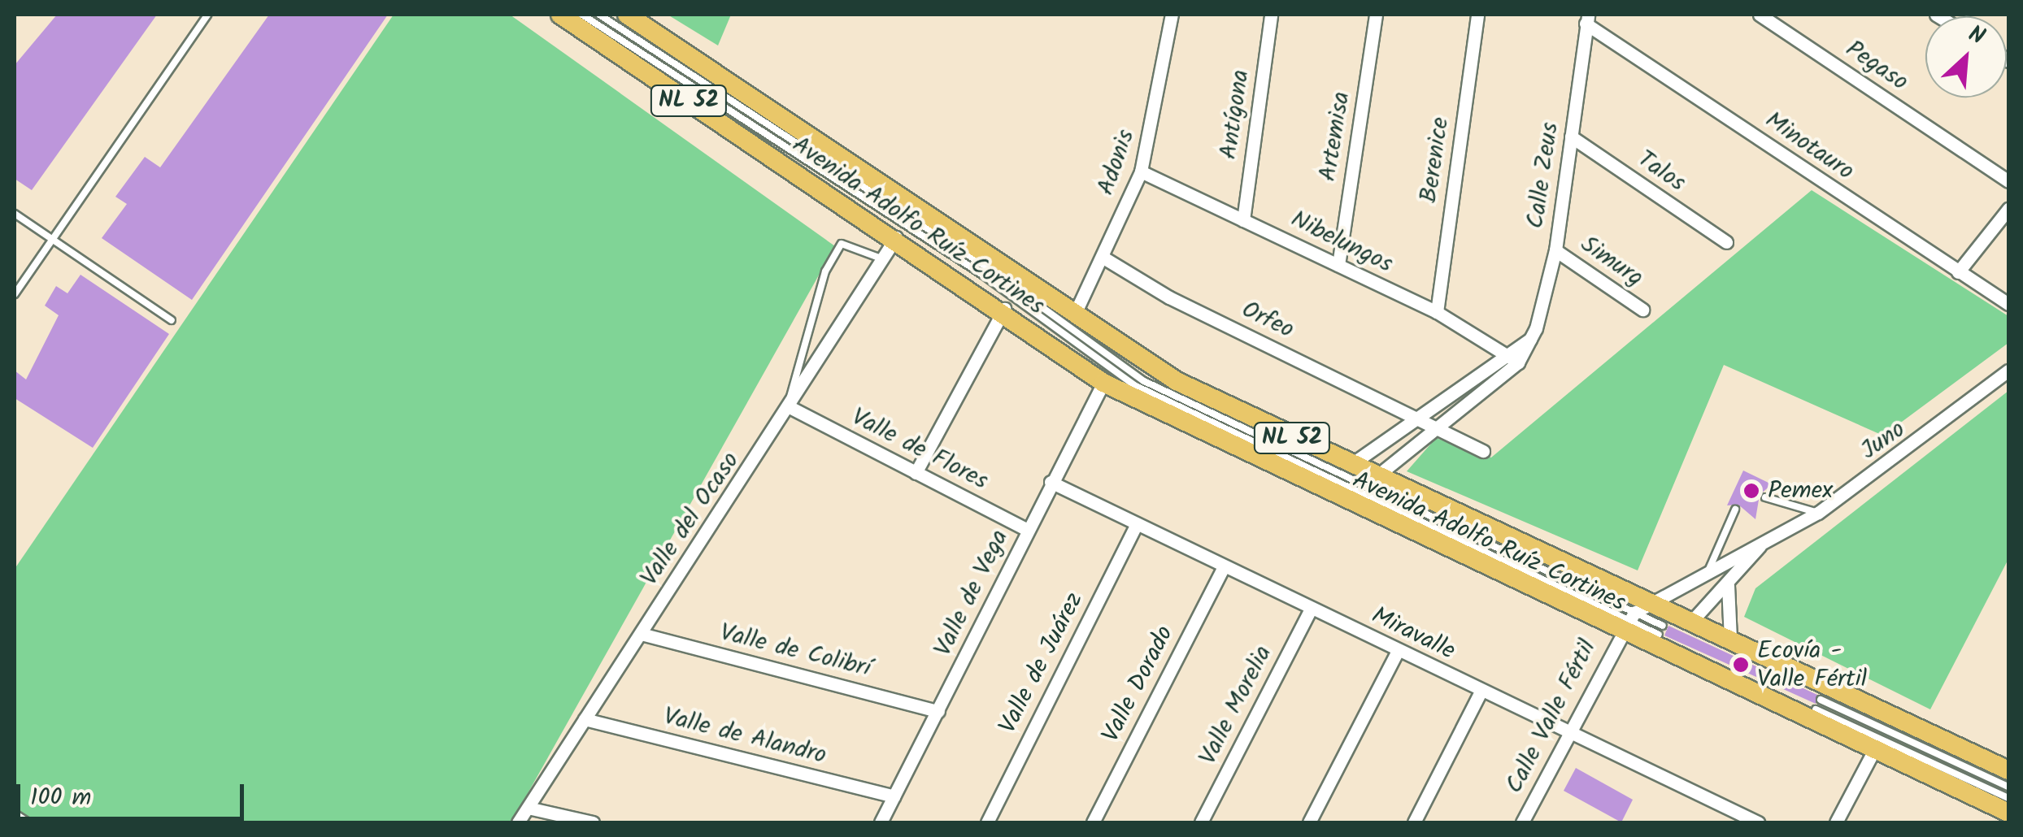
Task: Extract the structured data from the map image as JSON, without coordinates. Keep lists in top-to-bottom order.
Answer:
{
  "streets": {
    "main road": ["NL 52", "Avenida Adolfo Ruíz Cortines"],
    "street": [
      "Pegaso",
      "Antígona",
      "Artemisa",
      "Minotauro",
      "Berenice",
      "Adonis",
      "Talos",
      "Calle Zeus",
      "Nibelungos",
      "Simurg",
      "Orfeo",
      "Juno",
      "Valle de Flores",
      "Valle del Ocaso",
      "Valle de Vega",
      "Miravalle",
      "Valle de Colibrí",
      "Valle de Juárez",
      "Valle Dorado",
      "Valle Morelia",
      "Calle Valle Fértil",
      "Valle de Alandro"
    ]
  },
  "crossings": [
    ["Antígona", "Nibelungos"],
    ["Artemisa", "Nibelungos"],
    ["Minotauro", "Calle Zeus"],
    ["Berenice", "Nibelungos"],
    ["Adonis", "Avenida Adolfo Ruíz Cortines"],
    ["Adonis", "Nibelungos"],
    ["Adonis", "Orfeo"],
    ["Talos", "Calle Zeus"],
    ["Calle Zeus", "Avenida Adolfo Ruíz Cortines"],
    ["Calle Zeus", "Nibelungos"],
    ["Calle Zeus", "Simurg"],
    ["Calle Zeus", "Orfeo"],
    ["Avenida Adolfo Ruíz Cortines", "Juno"],
    ["Avenida Adolfo Ruíz Cortines", "Valle del Ocaso"],
    ["Avenida Adolfo Ruíz Cortines", "Valle de Vega"],
    ["Avenida Adolfo Ruíz Cortines", "Calle Valle Fértil"],
    ["Juno", "Calle Valle Fértil"],
    ["Valle de Flores", "Valle del Ocaso"],
    ["Valle de Flores", "Valle de Vega"],
    ["Valle del Ocaso", "Valle de Colibrí"],
    ["Valle del Ocaso", "Valle de Alandro"],
    ["Valle de Vega", "Miravalle"],
    ["Valle de Vega", "Valle de Colibrí"],
    ["Valle de Vega", "Valle de Alandro"],
    ["Miravalle", "Valle de Juárez"],
    ["Miravalle", "Valle Dorado"],
    ["Miravalle", "Valle Morelia"],
    ["Miravalle", "Calle Valle Fértil"]
  ],
  "places": ["Pemex", "Ecovía - Valle Fértil"],
  "scale_bar": "100 m",
  "north": "top right"
}
